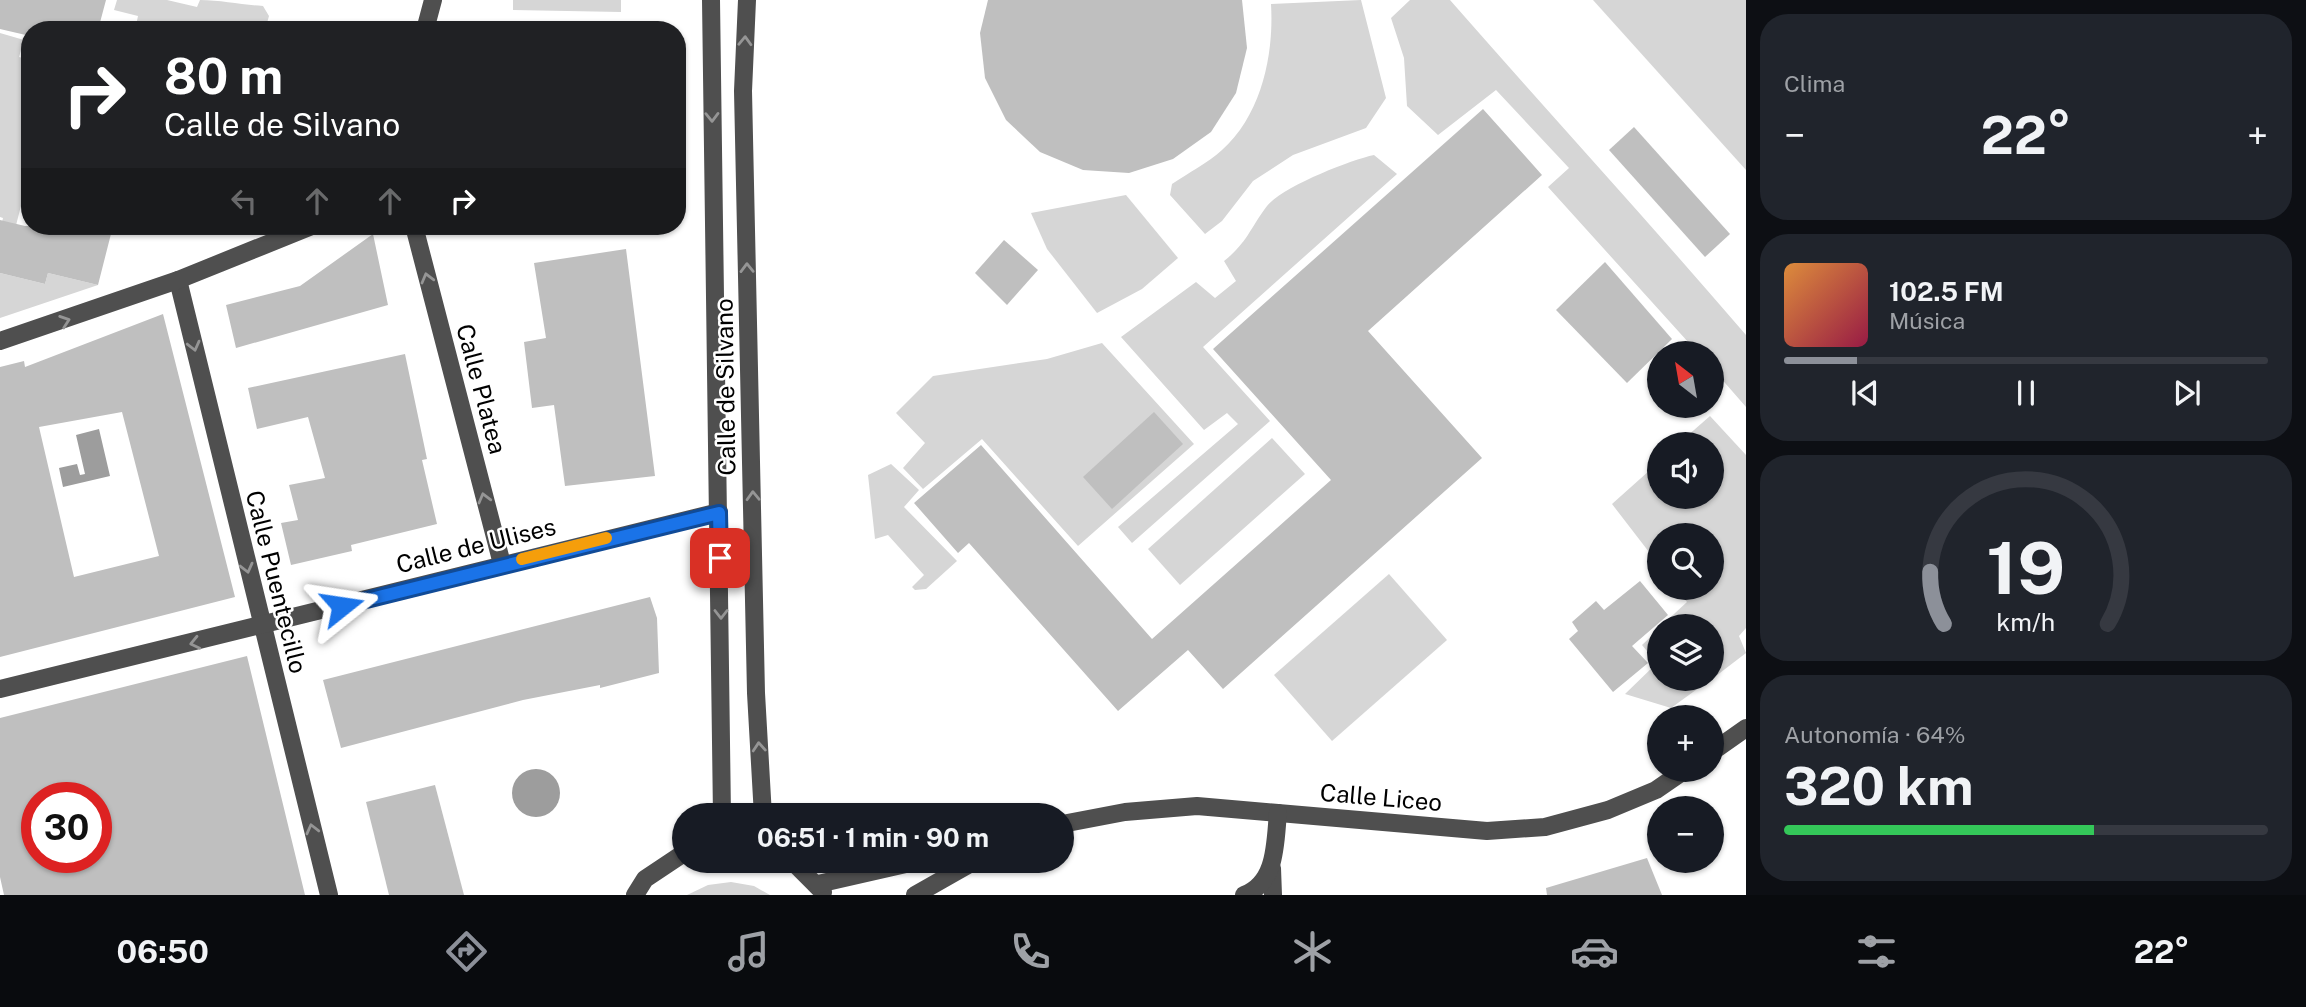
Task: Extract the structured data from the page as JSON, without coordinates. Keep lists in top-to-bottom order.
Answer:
{
  "streets": {
    "street": [
      "Calle de Silvano",
      "Calle Platea",
      "Calle de Ulises",
      "Calle Puentecillo",
      "Calle Liceo"
    ]
  },
  "crossings": [
    ["Calle de Silvano", "Calle de Ulises"],
    ["Calle Platea", "Calle de Ulises"],
    ["Calle de Ulises", "Calle Puentecillo"]
  ],
  "one_way": ["Calle Platea", "Calle de Ulises"],
  "north": "top left",
  "page": {
    "tile": [
      "Clima",
      ["Autonomía · 64%", "320 km"]
    ],
    "turn": ["80 m", "Calle de Silvano"],
    "heat": ["−", "22°", "+"],
    "song": ["102.5 FM", "Música"],
    "map_buttons": ["+", "−"],
    "limit": "30",
    "trip": "06:51 · 1 min · 90 m",
    "tabs": ["06:50", "22°"],
    "gauge": ["19", "km/h"]
  }
}
